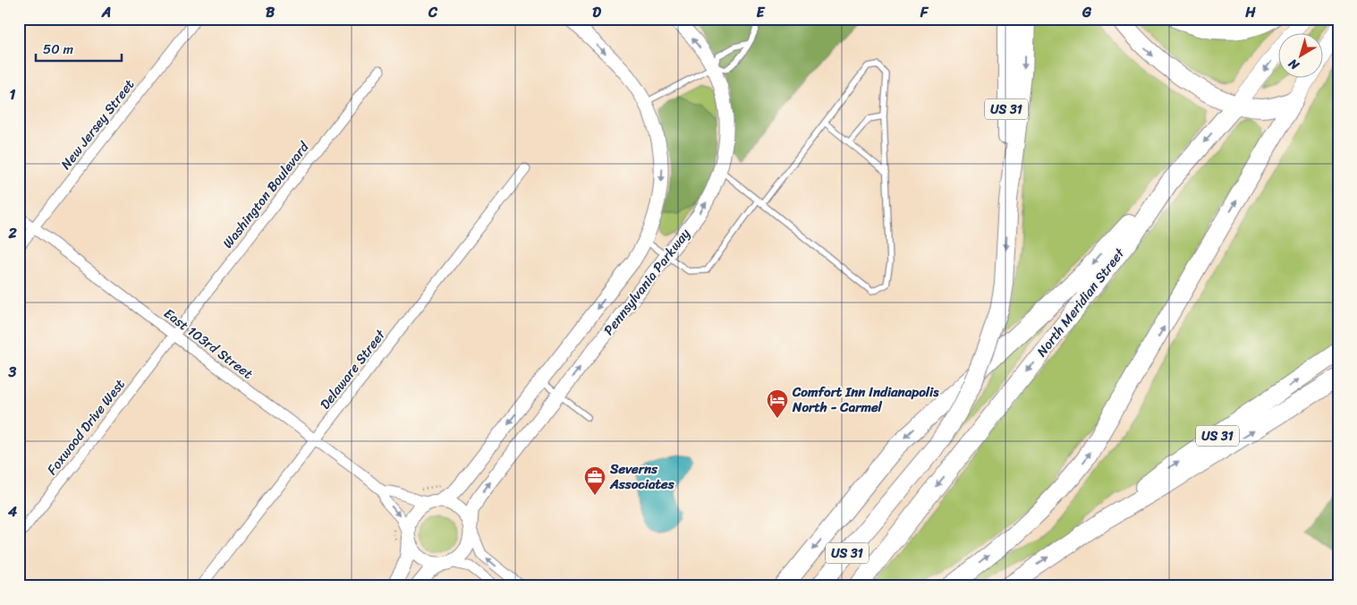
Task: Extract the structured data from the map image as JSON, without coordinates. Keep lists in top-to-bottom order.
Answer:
{
  "streets": {
    "highway": ["US 31", "North Meridian Street"],
    "main road": ["Pennsylvania Parkway"],
    "street": [
      "New Jersey Street",
      "Washington Boulevard",
      "East 103rd Street",
      "Delaware Street",
      "Foxwood Drive West"
    ]
  },
  "crossings": [
    ["New Jersey Street", "East 103rd Street"],
    ["Washington Boulevard", "East 103rd Street"],
    ["Washington Boulevard", "Foxwood Drive West"],
    ["Pennsylvania Parkway", "East 103rd Street"],
    ["East 103rd Street", "Delaware Street"],
    ["East 103rd Street", "Foxwood Drive West"]
  ],
  "one_way": ["North Meridian Street"],
  "places": {
    "hotel": ["Comfort Inn Indianapolis North - Carmel"],
    "office": ["Severns Associates"]
  },
  "scale_bar": "50 m",
  "north": "bottom left",
  "grid": {
    "columns": [
      "A",
      "B",
      "C",
      "D",
      "E",
      "F",
      "G",
      "H"
    ],
    "rows": [
      "1",
      "2",
      "3",
      "4"
    ]
  }
}
